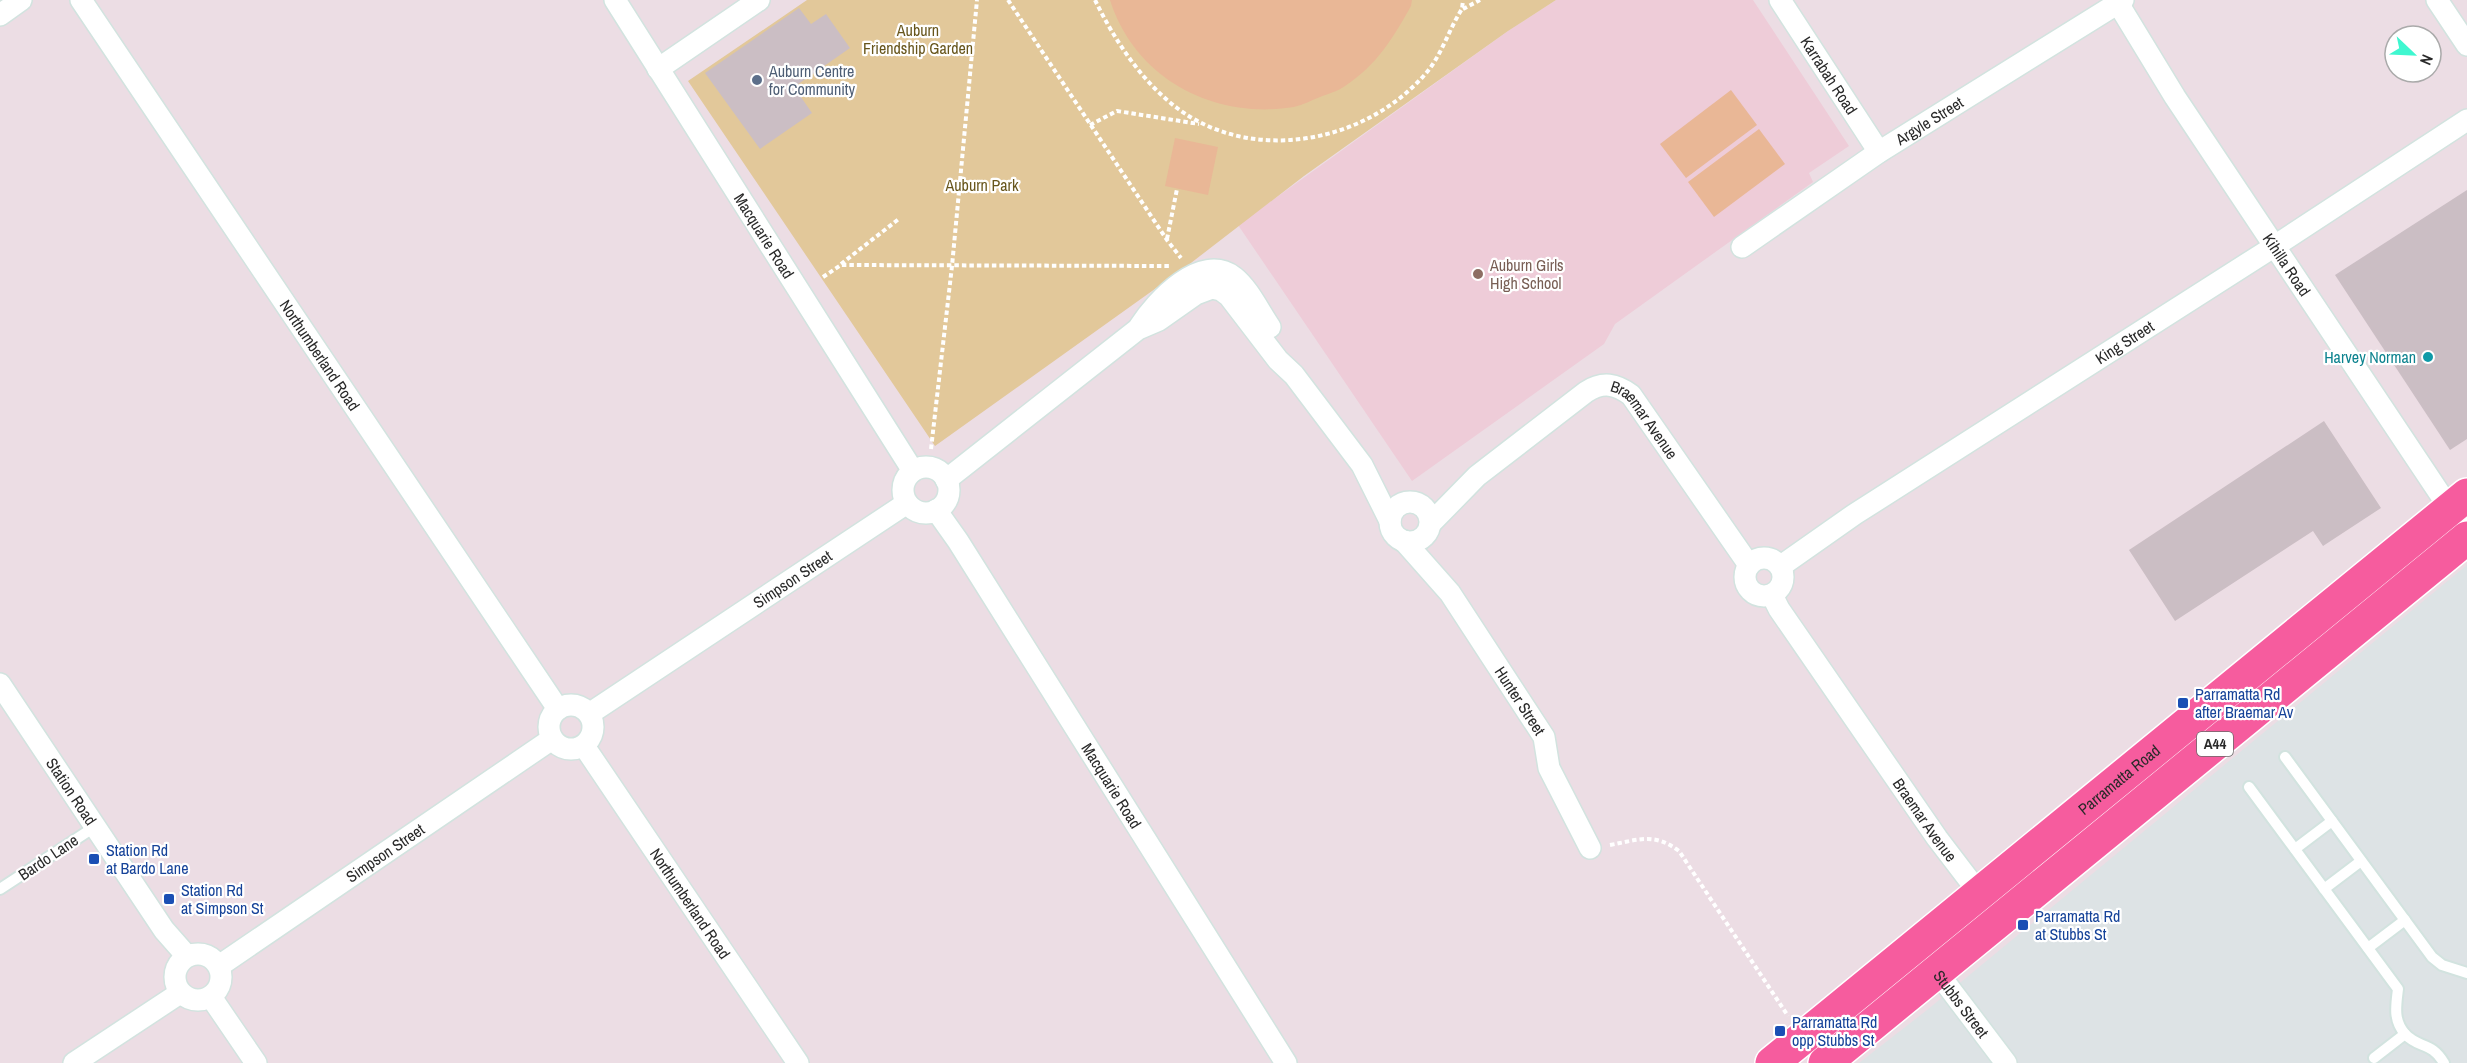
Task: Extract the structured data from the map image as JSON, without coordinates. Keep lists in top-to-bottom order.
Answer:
{
  "streets": {
    "highway": ["A44", "Parramatta Road"],
    "street": [
      "Karrabah Road",
      "Argyle Street",
      "Macquarie Road",
      "Kihilla Road",
      "King Street",
      "Northumberland Road",
      "Braemar Avenue",
      "Simpson Street",
      "Hunter Street",
      "Station Road",
      "Stubbs Street"
    ],
    "lane": ["Bardo Lane"]
  },
  "crossings": [
    ["Karrabah Road", "Argyle Street"],
    ["Argyle Street", "Kihilla Road"],
    ["Macquarie Road", "Simpson Street"],
    ["Kihilla Road", "King Street"],
    ["Kihilla Road", "Parramatta Road"],
    ["King Street", "Braemar Avenue"],
    ["Northumberland Road", "Simpson Street"],
    ["Braemar Avenue", "Hunter Street"],
    ["Braemar Avenue", "Parramatta Road"],
    ["Simpson Street", "Station Road"],
    ["Parramatta Road", "Stubbs Street"],
    ["Station Road", "Bardo Lane"]
  ],
  "parks": ["Auburn Friendship Garden", "Auburn Park"],
  "places": {
    "other": ["Auburn Centre for Community", "Auburn Girls High School", "Harvey Norman"],
    "transit": [
      "Parramatta Rd after Braemar Av",
      "Station Rd at Bardo Lane",
      "Station Rd at Simpson St",
      "Parramatta Rd at Stubbs St",
      "Parramatta Rd opp Stubbs St"
    ]
  },
  "north": "bottom right"
}
